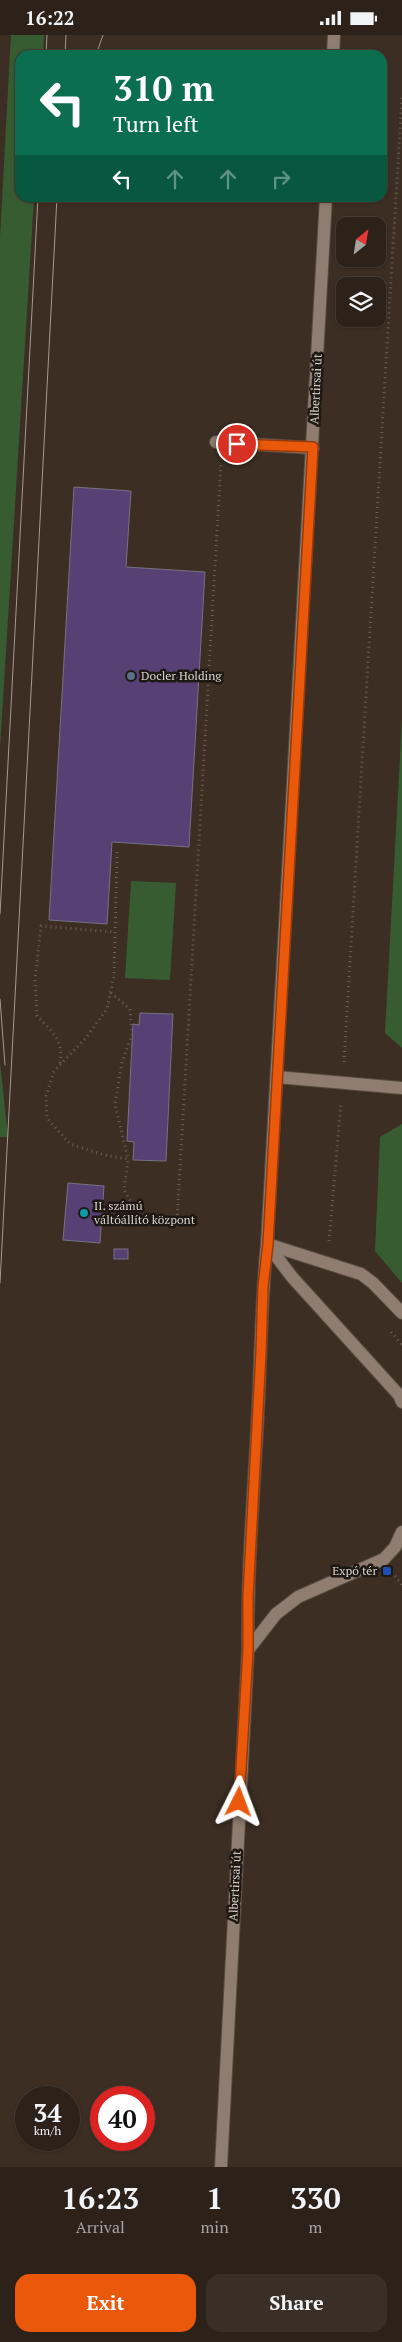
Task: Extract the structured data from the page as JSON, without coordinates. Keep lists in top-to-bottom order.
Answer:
{
  "streets": {
    "street": ["Albertirsai út"]
  },
  "places": {
    "other": ["Docler Holding", "II. számú váltóállító központ"],
    "transit": ["Expó tér"]
  },
  "north": "top right",
  "page": {
    "status": "16:22",
    "turn": ["310 m", "Turn left"],
    "speed": "34 km/h",
    "limit": "40",
    "eta": [
      "16:23",
      "Arrival",
      "1",
      "min",
      "330",
      "m"
    ],
    "buttons": ["Exit", "Share"]
  }
}
